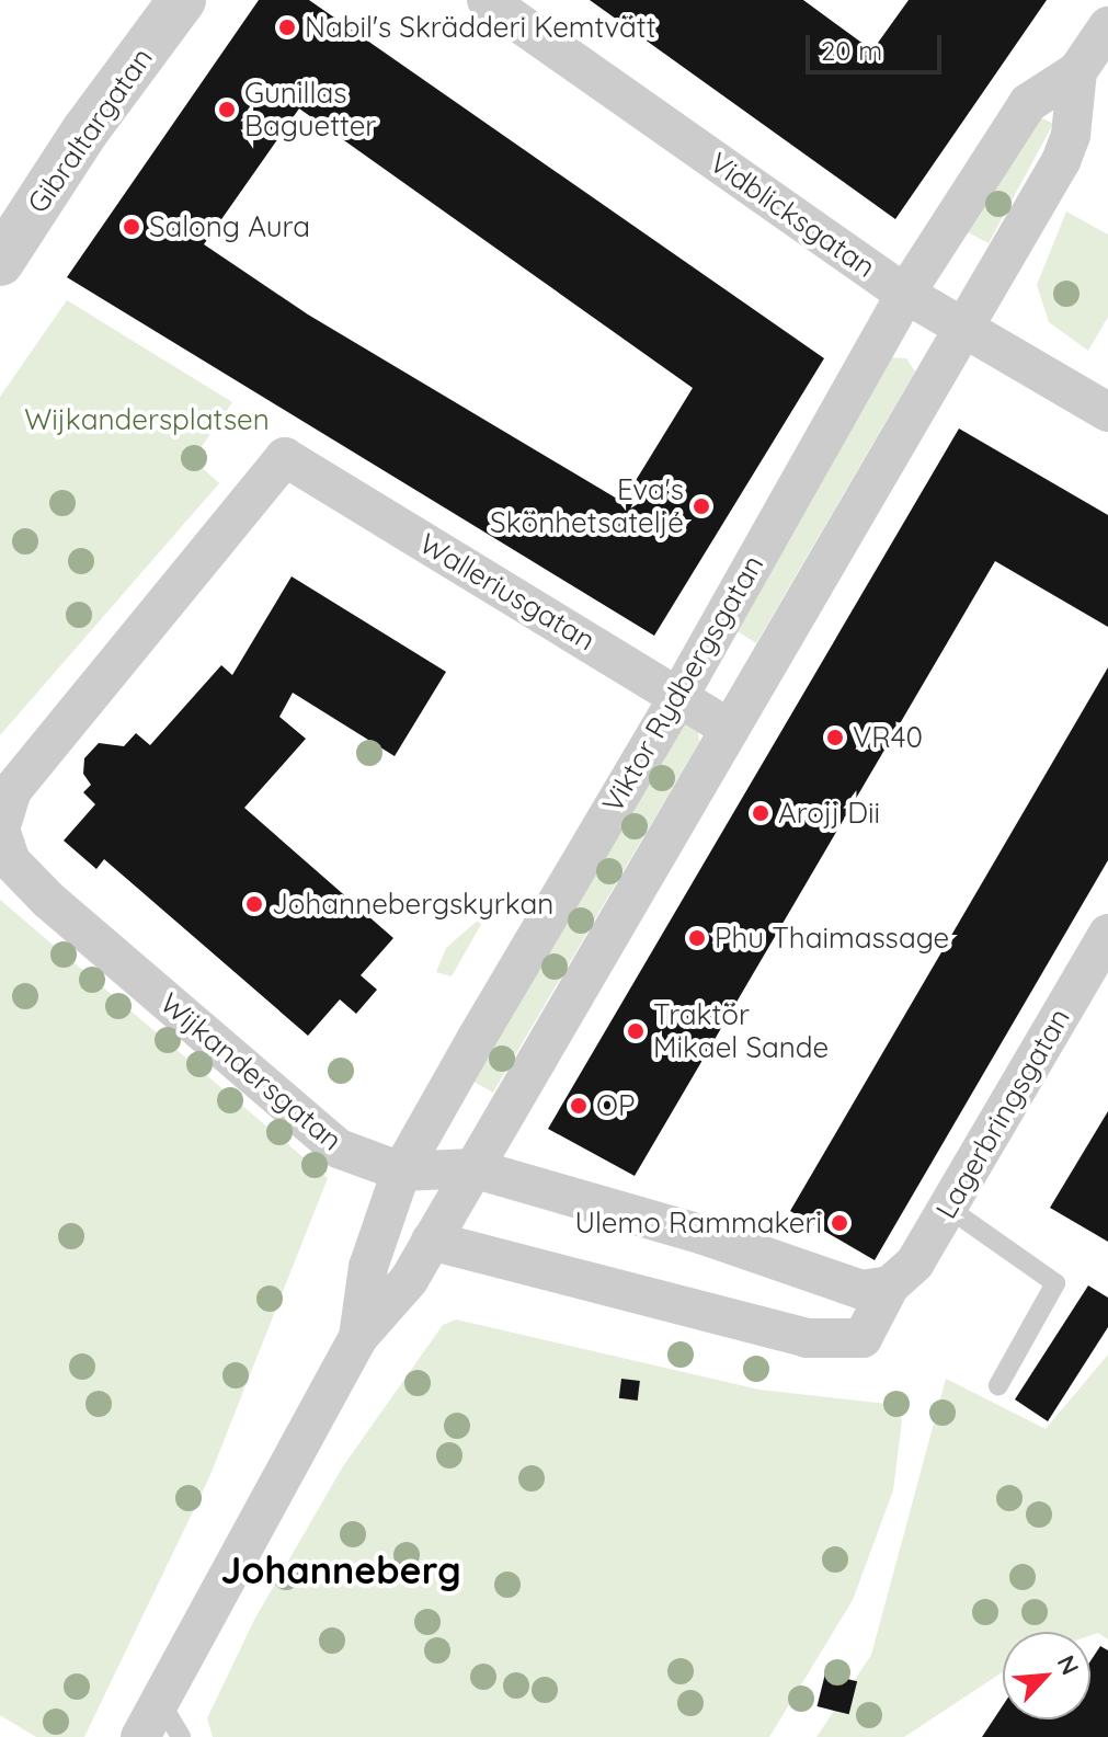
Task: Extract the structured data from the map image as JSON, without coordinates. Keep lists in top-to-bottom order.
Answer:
{
  "streets": {
    "street": [
      "Gibraltargatan",
      "Vidblicksgatan",
      "Walleriusgatan",
      "Viktor Rydbergsgatan",
      "Wijkandersgatan",
      "Lagerbringsgatan"
    ]
  },
  "crossings": [
    ["Vidblicksgatan", "Viktor Rydbergsgatan"],
    ["Walleriusgatan", "Viktor Rydbergsgatan"],
    ["Walleriusgatan", "Wijkandersgatan"],
    ["Viktor Rydbergsgatan", "Wijkandersgatan"],
    ["Wijkandersgatan", "Lagerbringsgatan"]
  ],
  "districts": ["Johanneberg"],
  "parks": ["Wijkandersplatsen"],
  "places": [
    "Nabil's Skrädderi Kemtvätt",
    "Gunillas Baguetter",
    "Salong Aura",
    "Eva's Skönhetsateljé",
    "VR40",
    "Arojj Dii",
    "Johannebergskyrkan",
    "Phu Thaimassage",
    "Traktör Mikael Sande",
    "OP",
    "Ulemo Rammakeri"
  ],
  "scale_bar": "20 m",
  "north": "top right"
}
